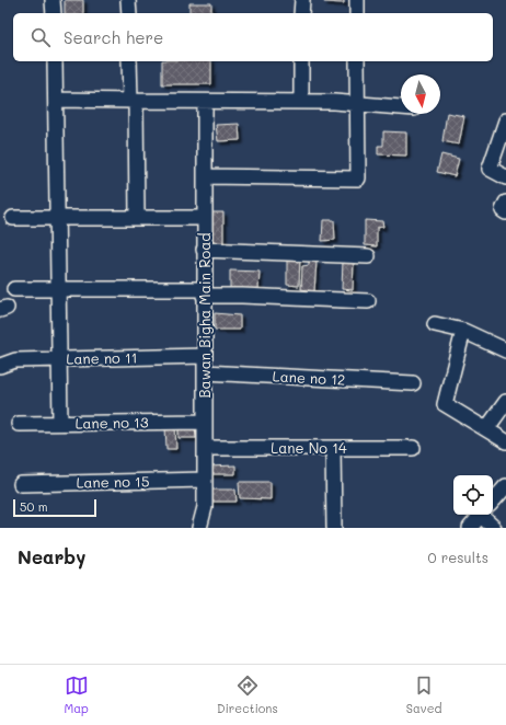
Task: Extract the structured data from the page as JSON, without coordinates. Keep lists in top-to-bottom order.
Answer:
{
  "streets": {
    "street": [
      "Bawan Bigha Main Road",
      "Lane no 11",
      "Lane no 12",
      "Lane no 13",
      "Lane No 14",
      "Lane no 15"
    ]
  },
  "crossings": [
    ["Bawan Bigha Main Road", "Lane no 11"],
    ["Bawan Bigha Main Road", "Lane no 12"],
    ["Bawan Bigha Main Road", "Lane no 13"],
    ["Bawan Bigha Main Road", "Lane No 14"],
    ["Bawan Bigha Main Road", "Lane no 15"]
  ],
  "scale_bar": "50 m",
  "north": "bottom",
  "page": {
    "search": "Search here",
    "scale": "50 m",
    "heading": ["Nearby", "0 results"],
    "nav": ["Map", "Directions", "Saved"]
  }
}
